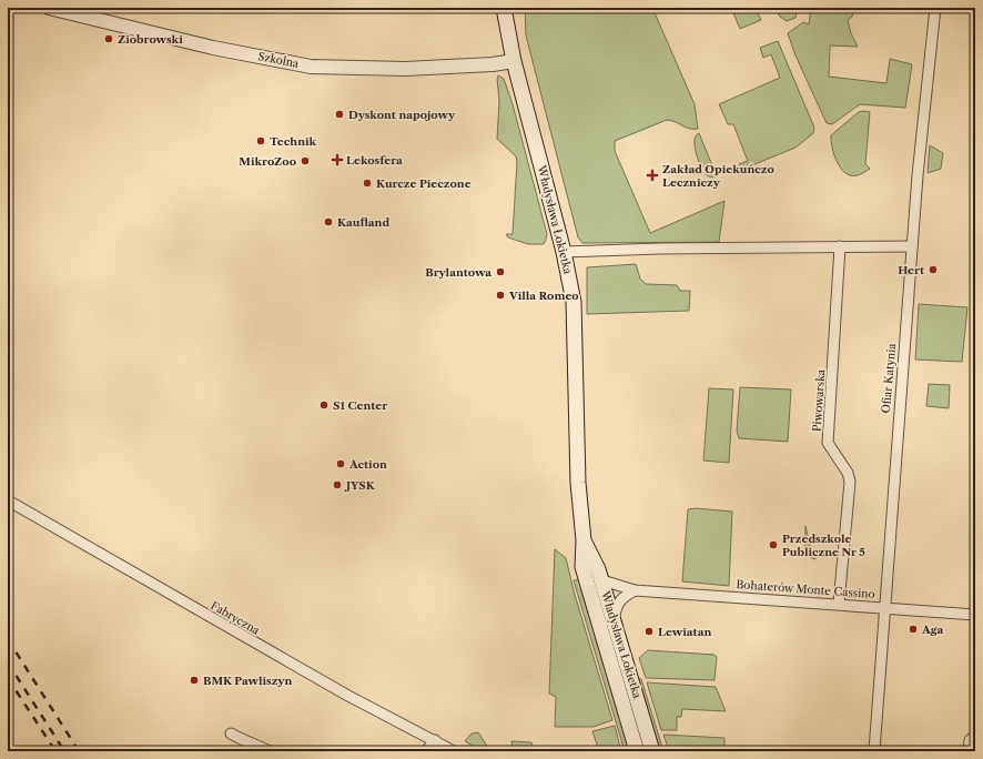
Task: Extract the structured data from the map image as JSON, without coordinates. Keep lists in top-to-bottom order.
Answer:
{
  "streets": {
    "main road": ["Władysława Łokietka"],
    "street": [
      "Szkolna",
      "Ofiar Katynia",
      "Piwowarska",
      "Bohaterów Monte Cassino",
      "Fabryczna"
    ]
  },
  "crossings": [
    ["Szkolna", "Władysława Łokietka"],
    ["Władysława Łokietka", "Bohaterów Monte Cassino"],
    ["Ofiar Katynia", "Bohaterów Monte Cassino"],
    ["Piwowarska", "Bohaterów Monte Cassino"]
  ],
  "places": {
    "other": [
      "Ziobrowski",
      "Dyskont napojowy",
      "Technik",
      "MikroZoo",
      "Kurcze Pieczone",
      "Kaufland",
      "Hert",
      "Brylantowa",
      "Villa Romeo",
      "S1 Center",
      "Action",
      "JYSK",
      "Przedszkole Publiczne Nr 5",
      "Aga",
      "Lewiatan",
      "BMK Pawliszyn"
    ],
    "health": ["Lekosfera", "Zakład Opiekuńczo Leczniczy"]
  }
}
